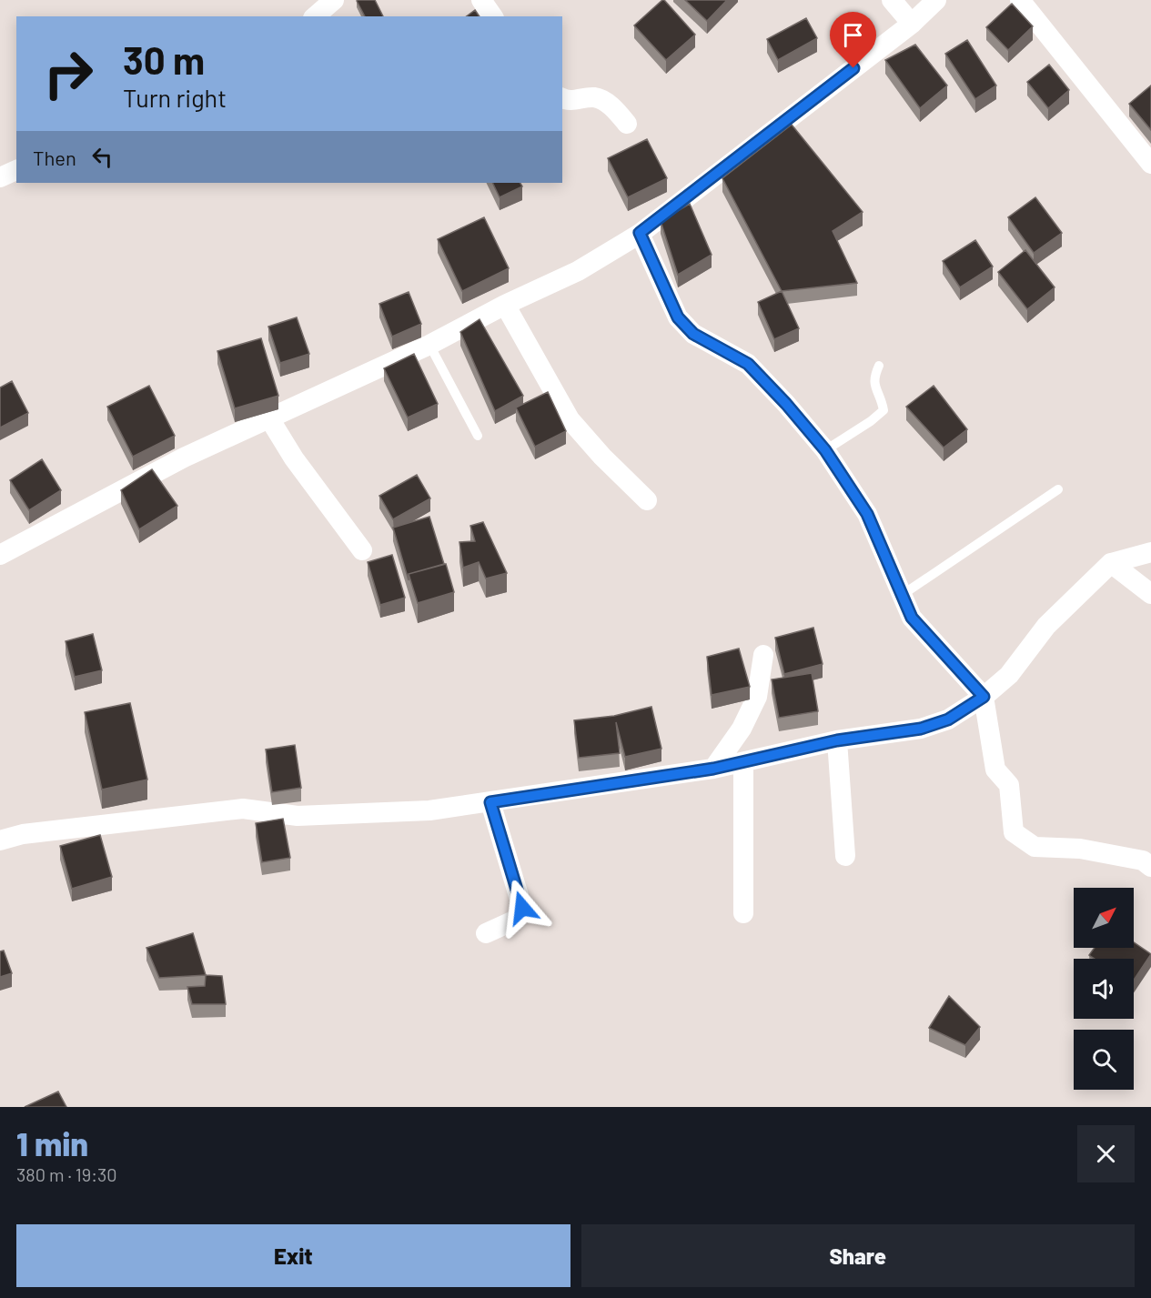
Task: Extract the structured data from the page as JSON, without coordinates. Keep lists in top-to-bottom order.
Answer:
{
  "north": "top right",
  "page": {
    "turn": ["30 m", "Turn right"],
    "then": "Then",
    "heading": ["1 min", "380 m · 19:30"],
    "buttons": ["Exit", "Share"]
  }
}
